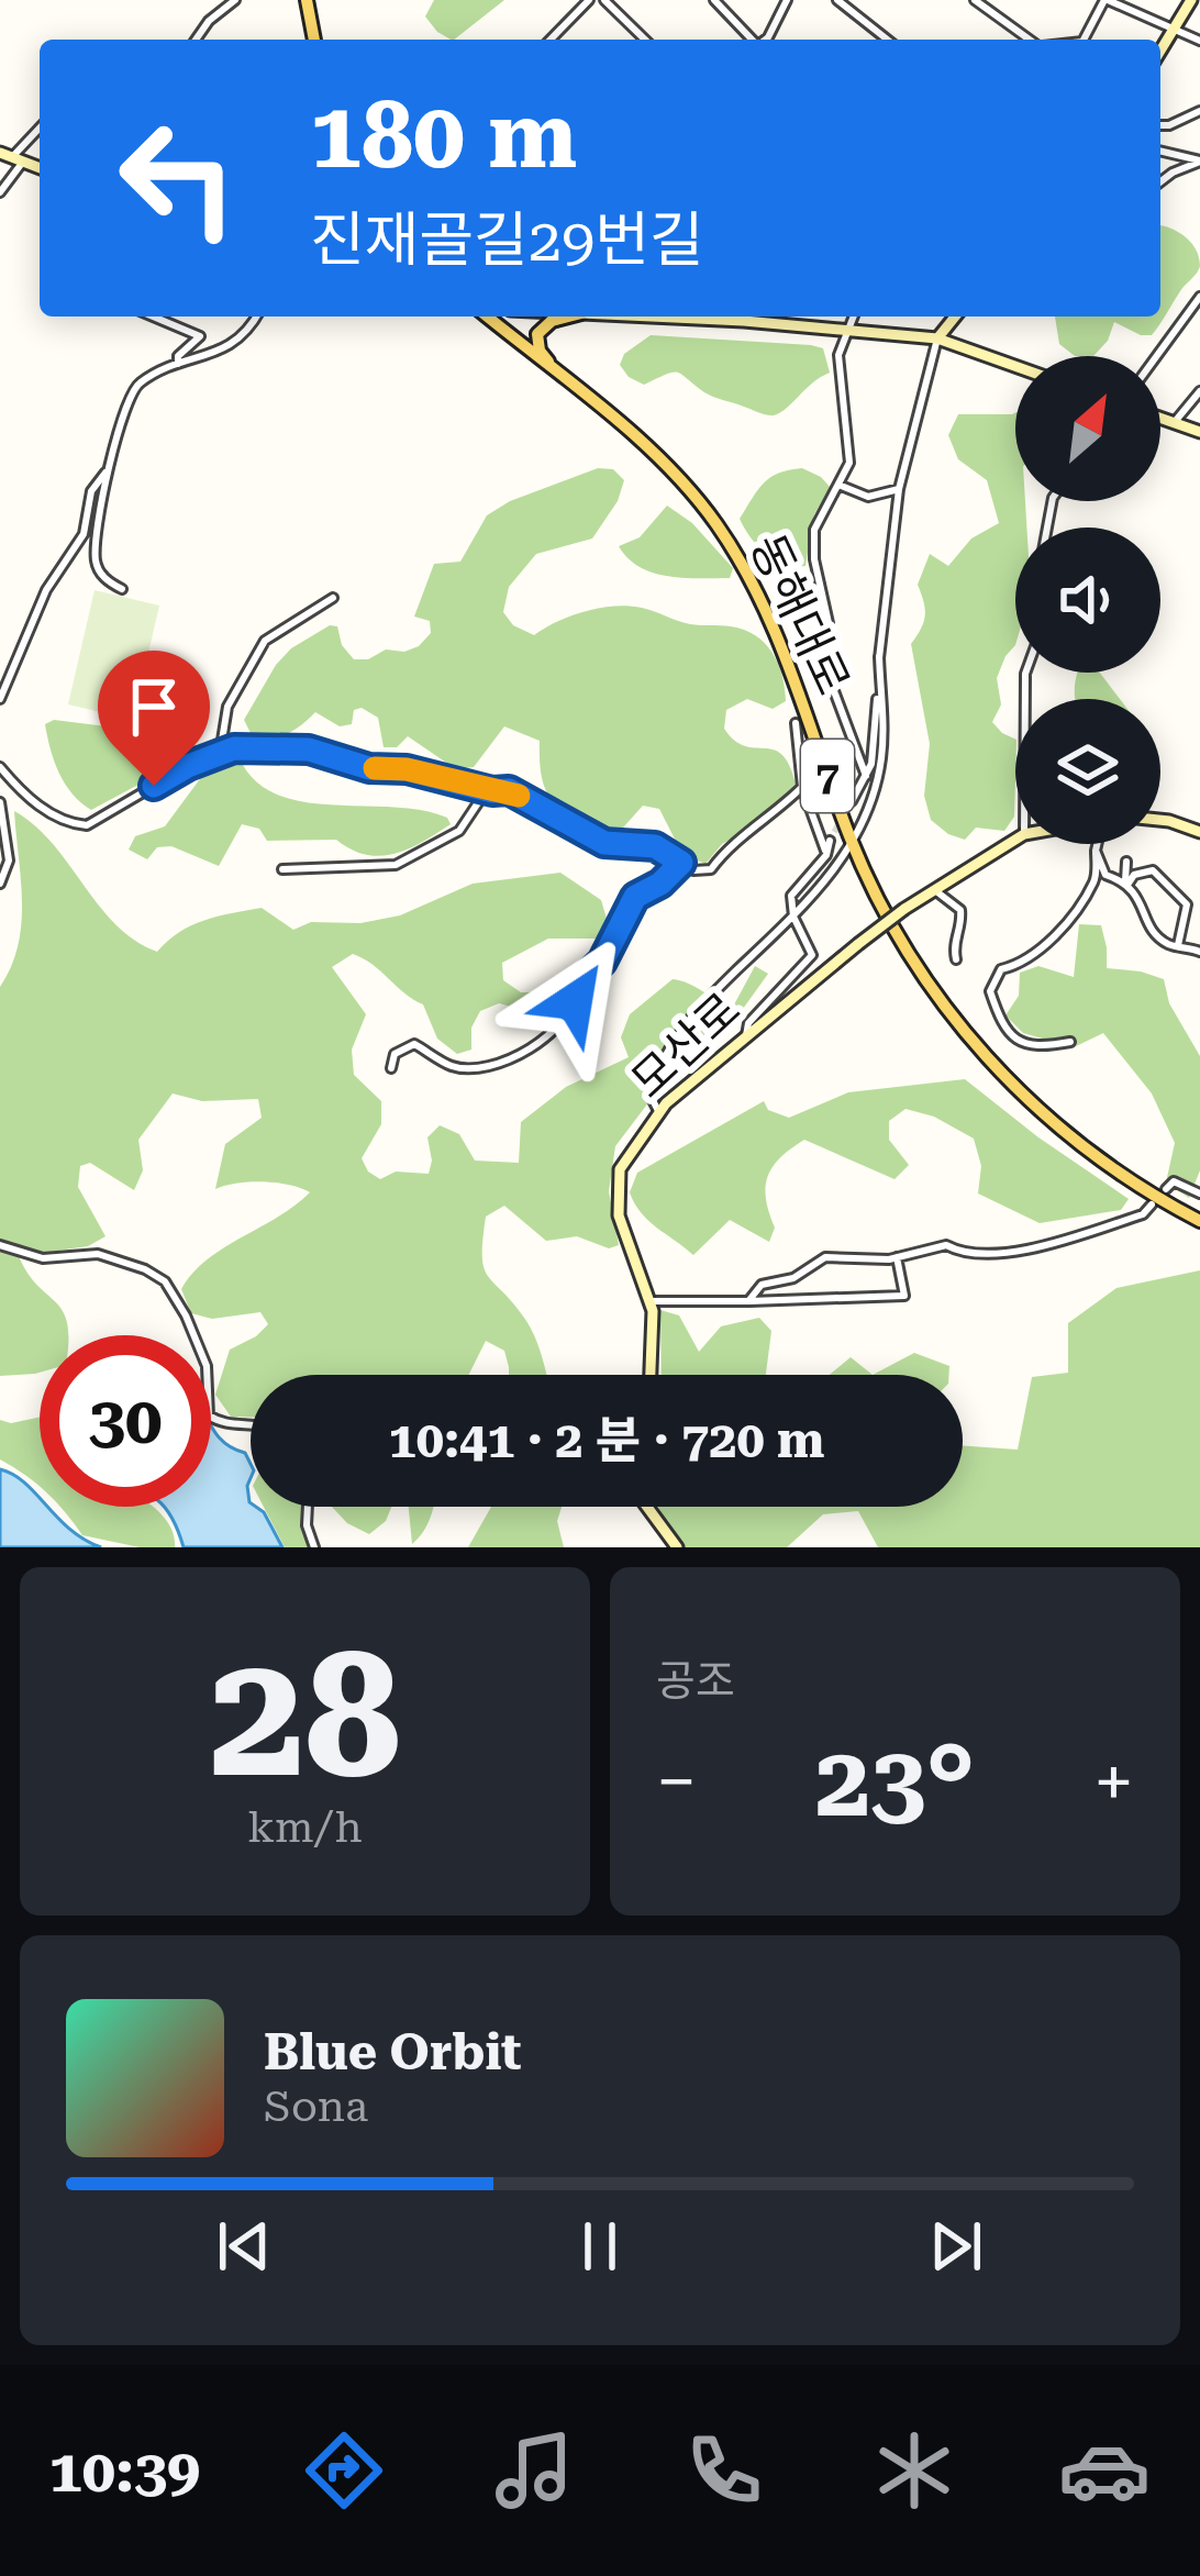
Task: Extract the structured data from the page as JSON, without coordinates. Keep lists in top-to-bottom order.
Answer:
{
  "streets": {
    "main road": ["동해대로", "7"],
    "street": ["모산로"]
  },
  "north": "top right",
  "page": {
    "turn": ["180 m", "진재골길29번길"],
    "limit": "30",
    "trip": "10:41 · 2 분 · 720 m",
    "tile": [
      ["28", "km/h"],
      "공조"
    ],
    "heat": ["−", "23°", "+"],
    "song": ["Blue Orbit", "Sona"],
    "tabs": "10:39"
  }
}
